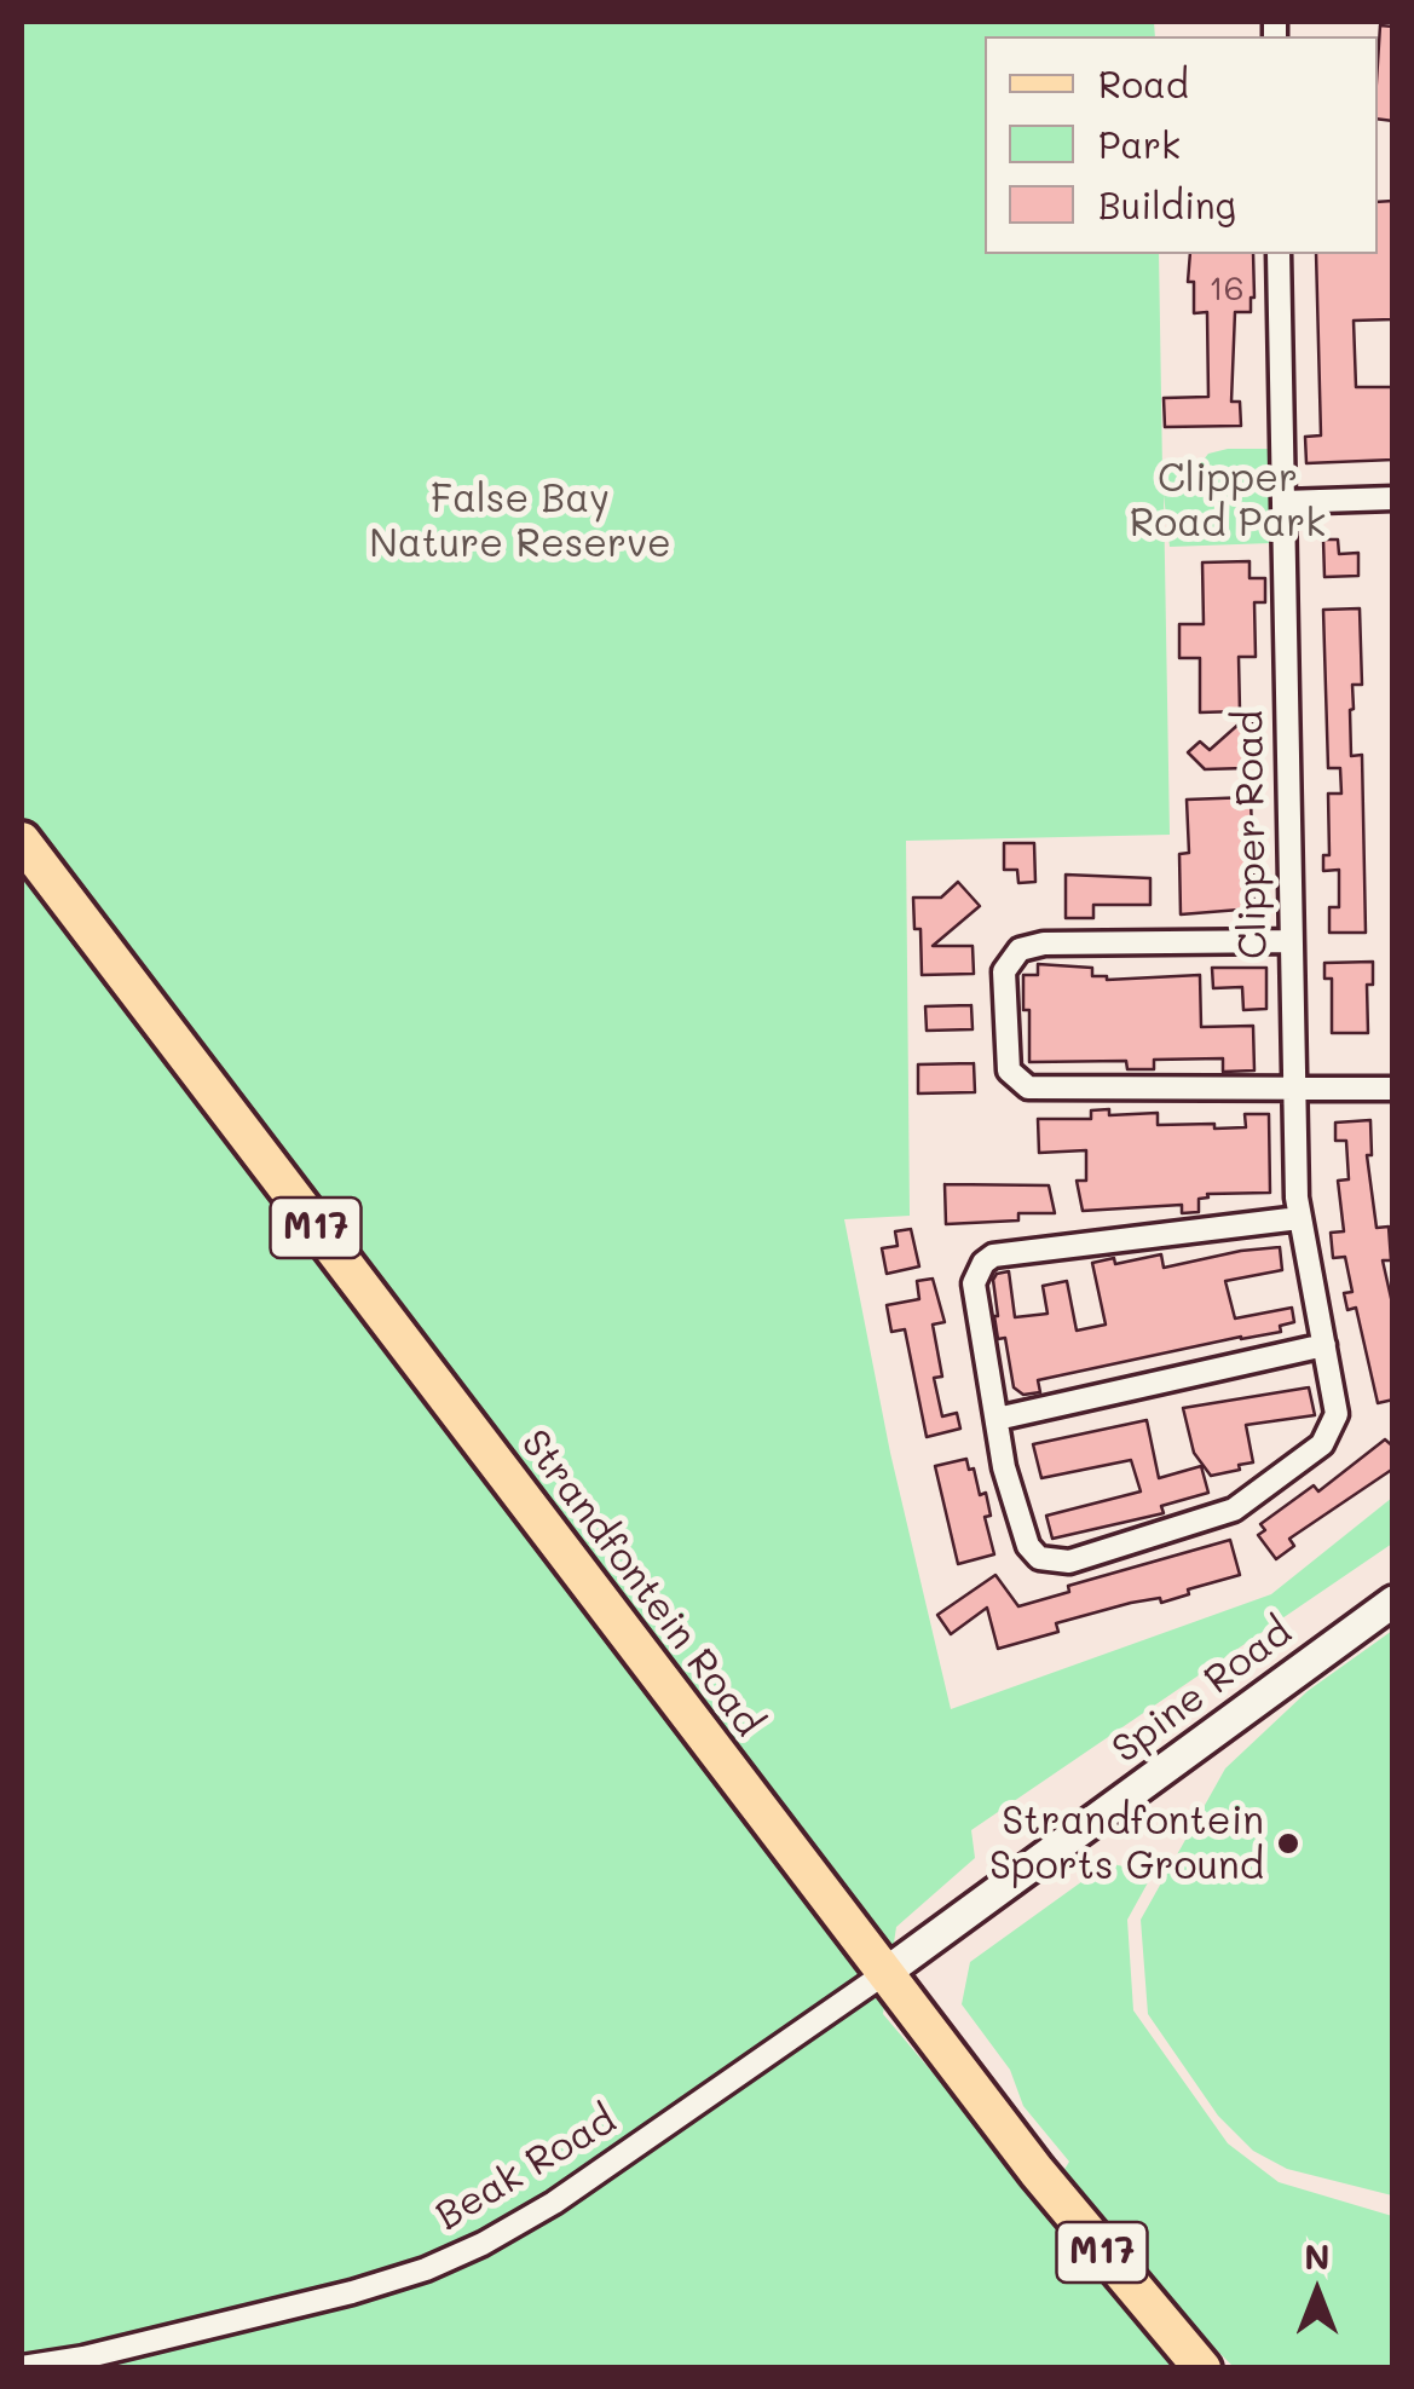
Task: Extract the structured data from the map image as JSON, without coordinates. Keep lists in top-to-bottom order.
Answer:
{
  "streets": {
    "main road": ["M17", "Strandfontein Road", "Spine Road"],
    "street": ["Clipper Road", "Beak Road"]
  },
  "crossings": [
    ["Strandfontein Road", "Spine Road"],
    ["Strandfontein Road", "Beak Road"],
    ["Spine Road", "Beak Road"]
  ],
  "parks": ["Clipper Road Park", "False Bay Nature Reserve"],
  "places": ["Strandfontein Sports Ground"],
  "house_numbers": ["16"],
  "legend": ["Road", "Park", "Building"],
  "north": "top"
}
